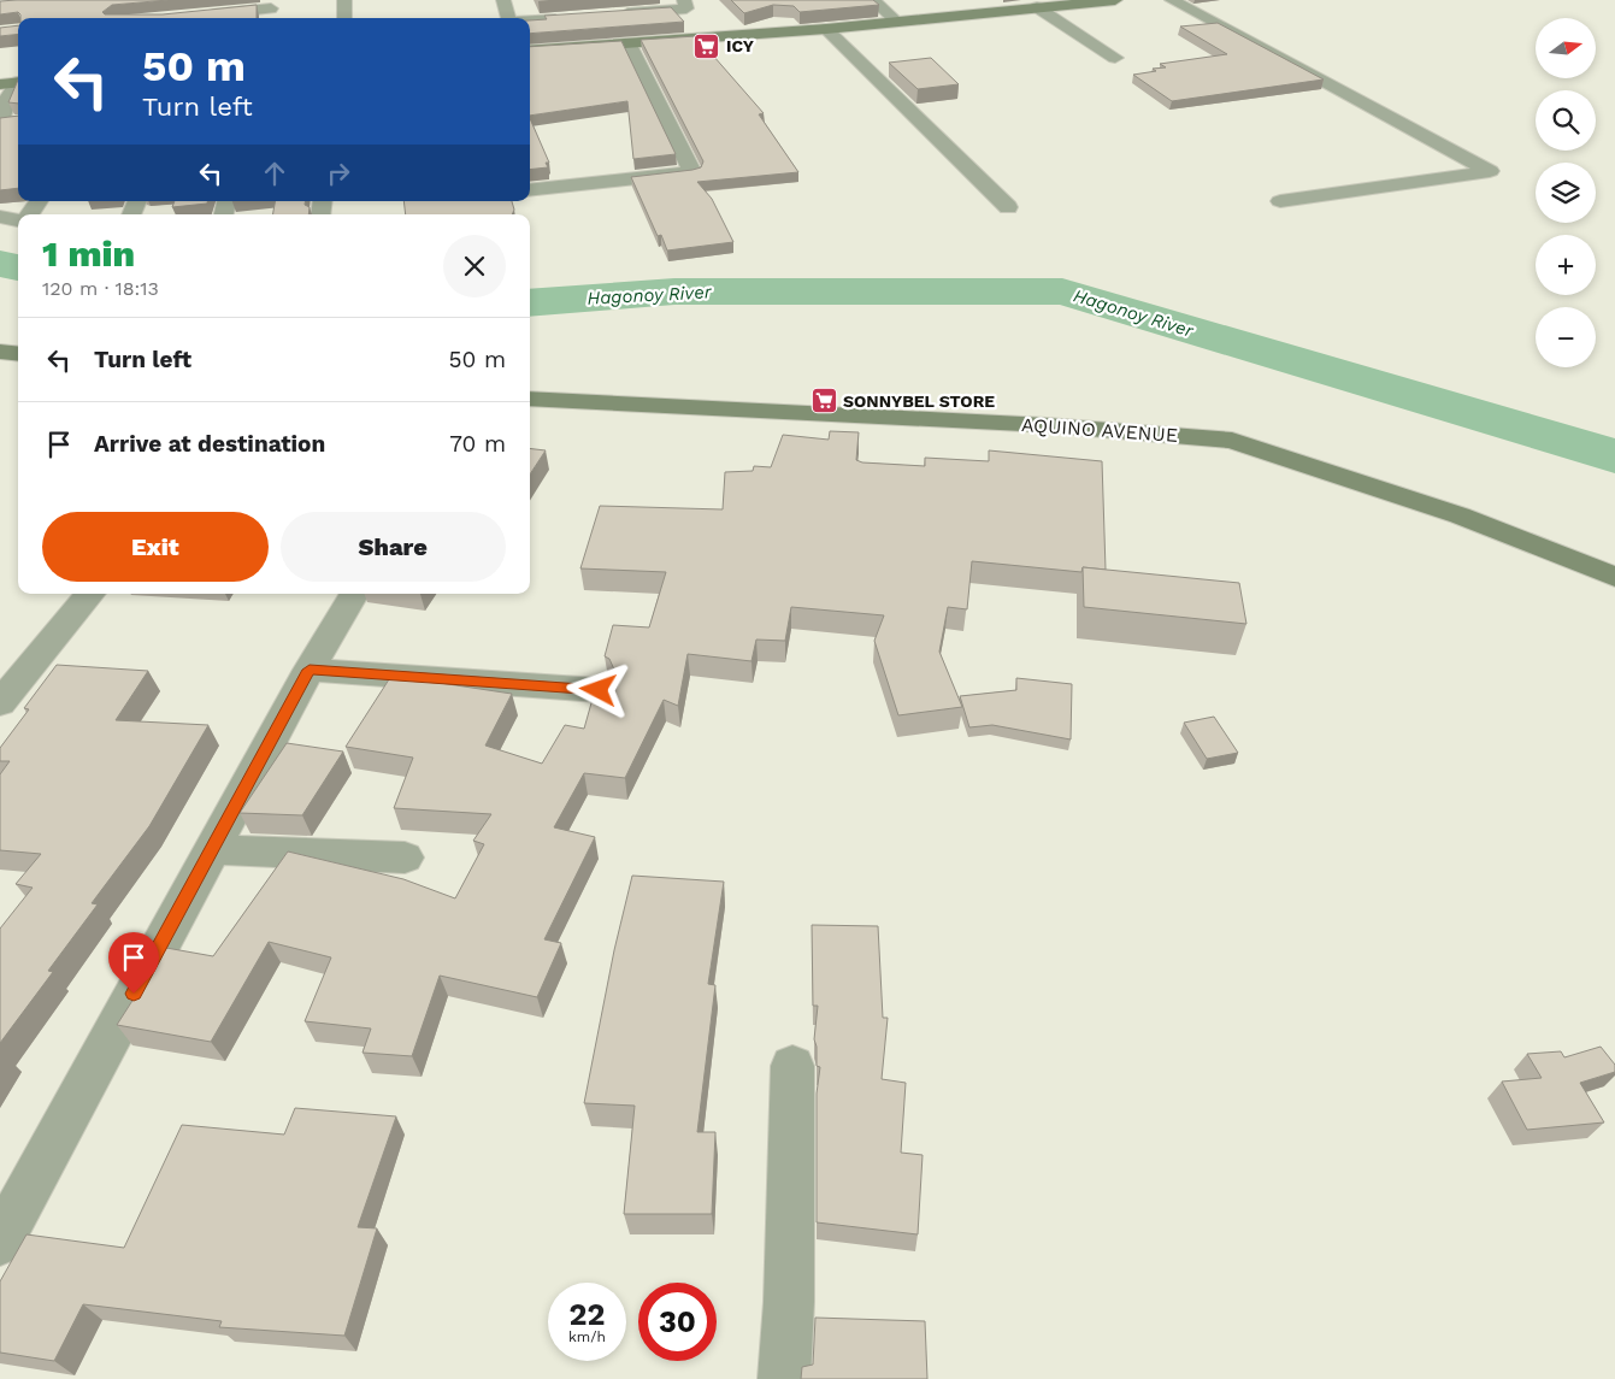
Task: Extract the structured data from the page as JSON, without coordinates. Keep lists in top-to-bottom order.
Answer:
{
  "streets": {
    "street": ["AQUINO AVENUE"]
  },
  "water": ["Hagonoy River"],
  "places": {
    "supermarket": ["ICY", "SONNYBEL STORE"]
  },
  "north": "right",
  "page": {
    "map_buttons": ["+", "−"],
    "turn": ["50 m", "Turn left"],
    "heading": ["1 min", "120 m · 18:13"],
    "list": [
      {
        "name": "Turn left",
        "value": "50 m"
      },
      {
        "name": "Arrive at destination",
        "value": "70 m"
      }
    ],
    "buttons": ["Exit", "Share"],
    "speed": "22 km/h",
    "limit": "30"
  }
}
